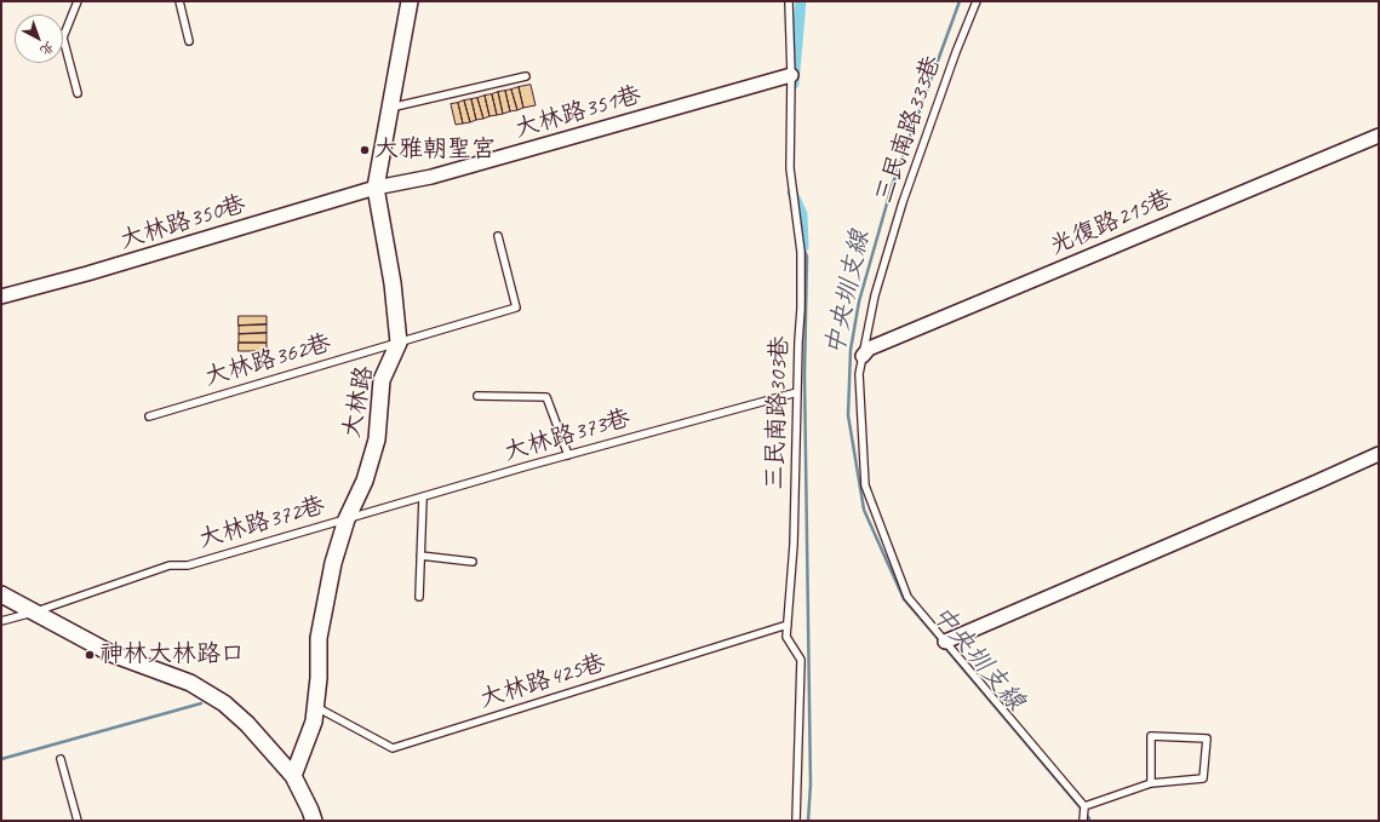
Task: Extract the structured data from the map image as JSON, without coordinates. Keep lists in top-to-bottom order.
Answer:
{
  "streets": {
    "street": [
      "大林路351巷",
      "大林路350巷",
      "光復路215巷",
      "大林路"
    ],
    "lane": [
      "三民南路333巷",
      "大林路362巷",
      "三民南路303巷",
      "大林路373巷",
      "大林路372巷",
      "大林路425巷"
    ]
  },
  "crossings": [
    ["大林路351巷", "大林路350巷"],
    ["大林路351巷", "大林路"],
    ["大林路351巷", "三民南路303巷"],
    ["三民南路333巷", "光復路215巷"],
    ["大林路350巷", "大林路"],
    ["大林路362巷", "大林路"],
    ["大林路", "大林路373巷"],
    ["大林路", "大林路372巷"],
    ["大林路", "大林路425巷"],
    ["三民南路303巷", "大林路373巷"],
    ["三民南路303巷", "大林路425巷"],
    ["大林路373巷", "大林路372巷"]
  ],
  "water": ["中央圳支線"],
  "places": ["大雅朝聖宮", "神林大林路口"],
  "north": "bottom right"
}
